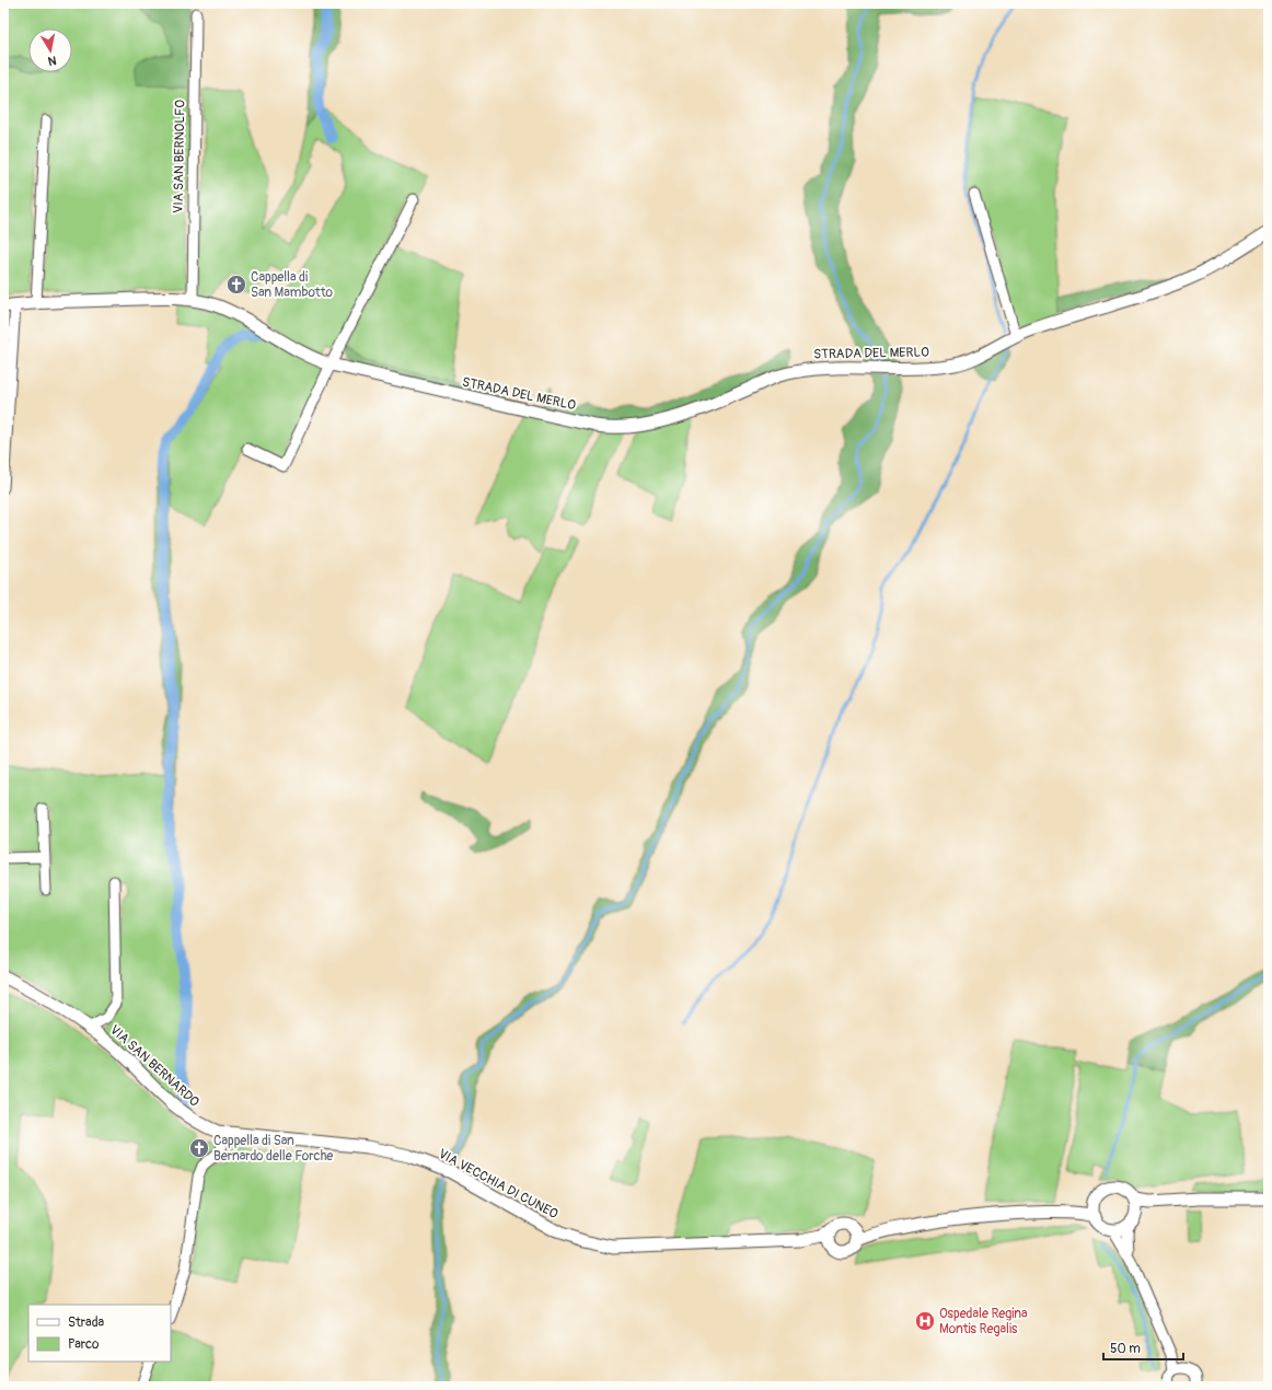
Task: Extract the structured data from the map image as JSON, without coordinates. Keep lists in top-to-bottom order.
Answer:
{
  "streets": {
    "street": [
      "VIA SAN BERNOLFO",
      "STRADA DEL MERLO",
      "VIA SAN BERNARDO",
      "VIA VECCHIA DI CUNEO"
    ]
  },
  "crossings": [
    ["VIA SAN BERNARDO", "VIA VECCHIA DI CUNEO"]
  ],
  "places": {
    "church": ["Cappella di San Mambotto", "Cappella di San Bernardo delle Forche"],
    "hospital": ["Ospedale Regina Montis Regalis"]
  },
  "legend": ["Strada", "Parco"],
  "scale_bar": "50 m",
  "north": "bottom"
}
